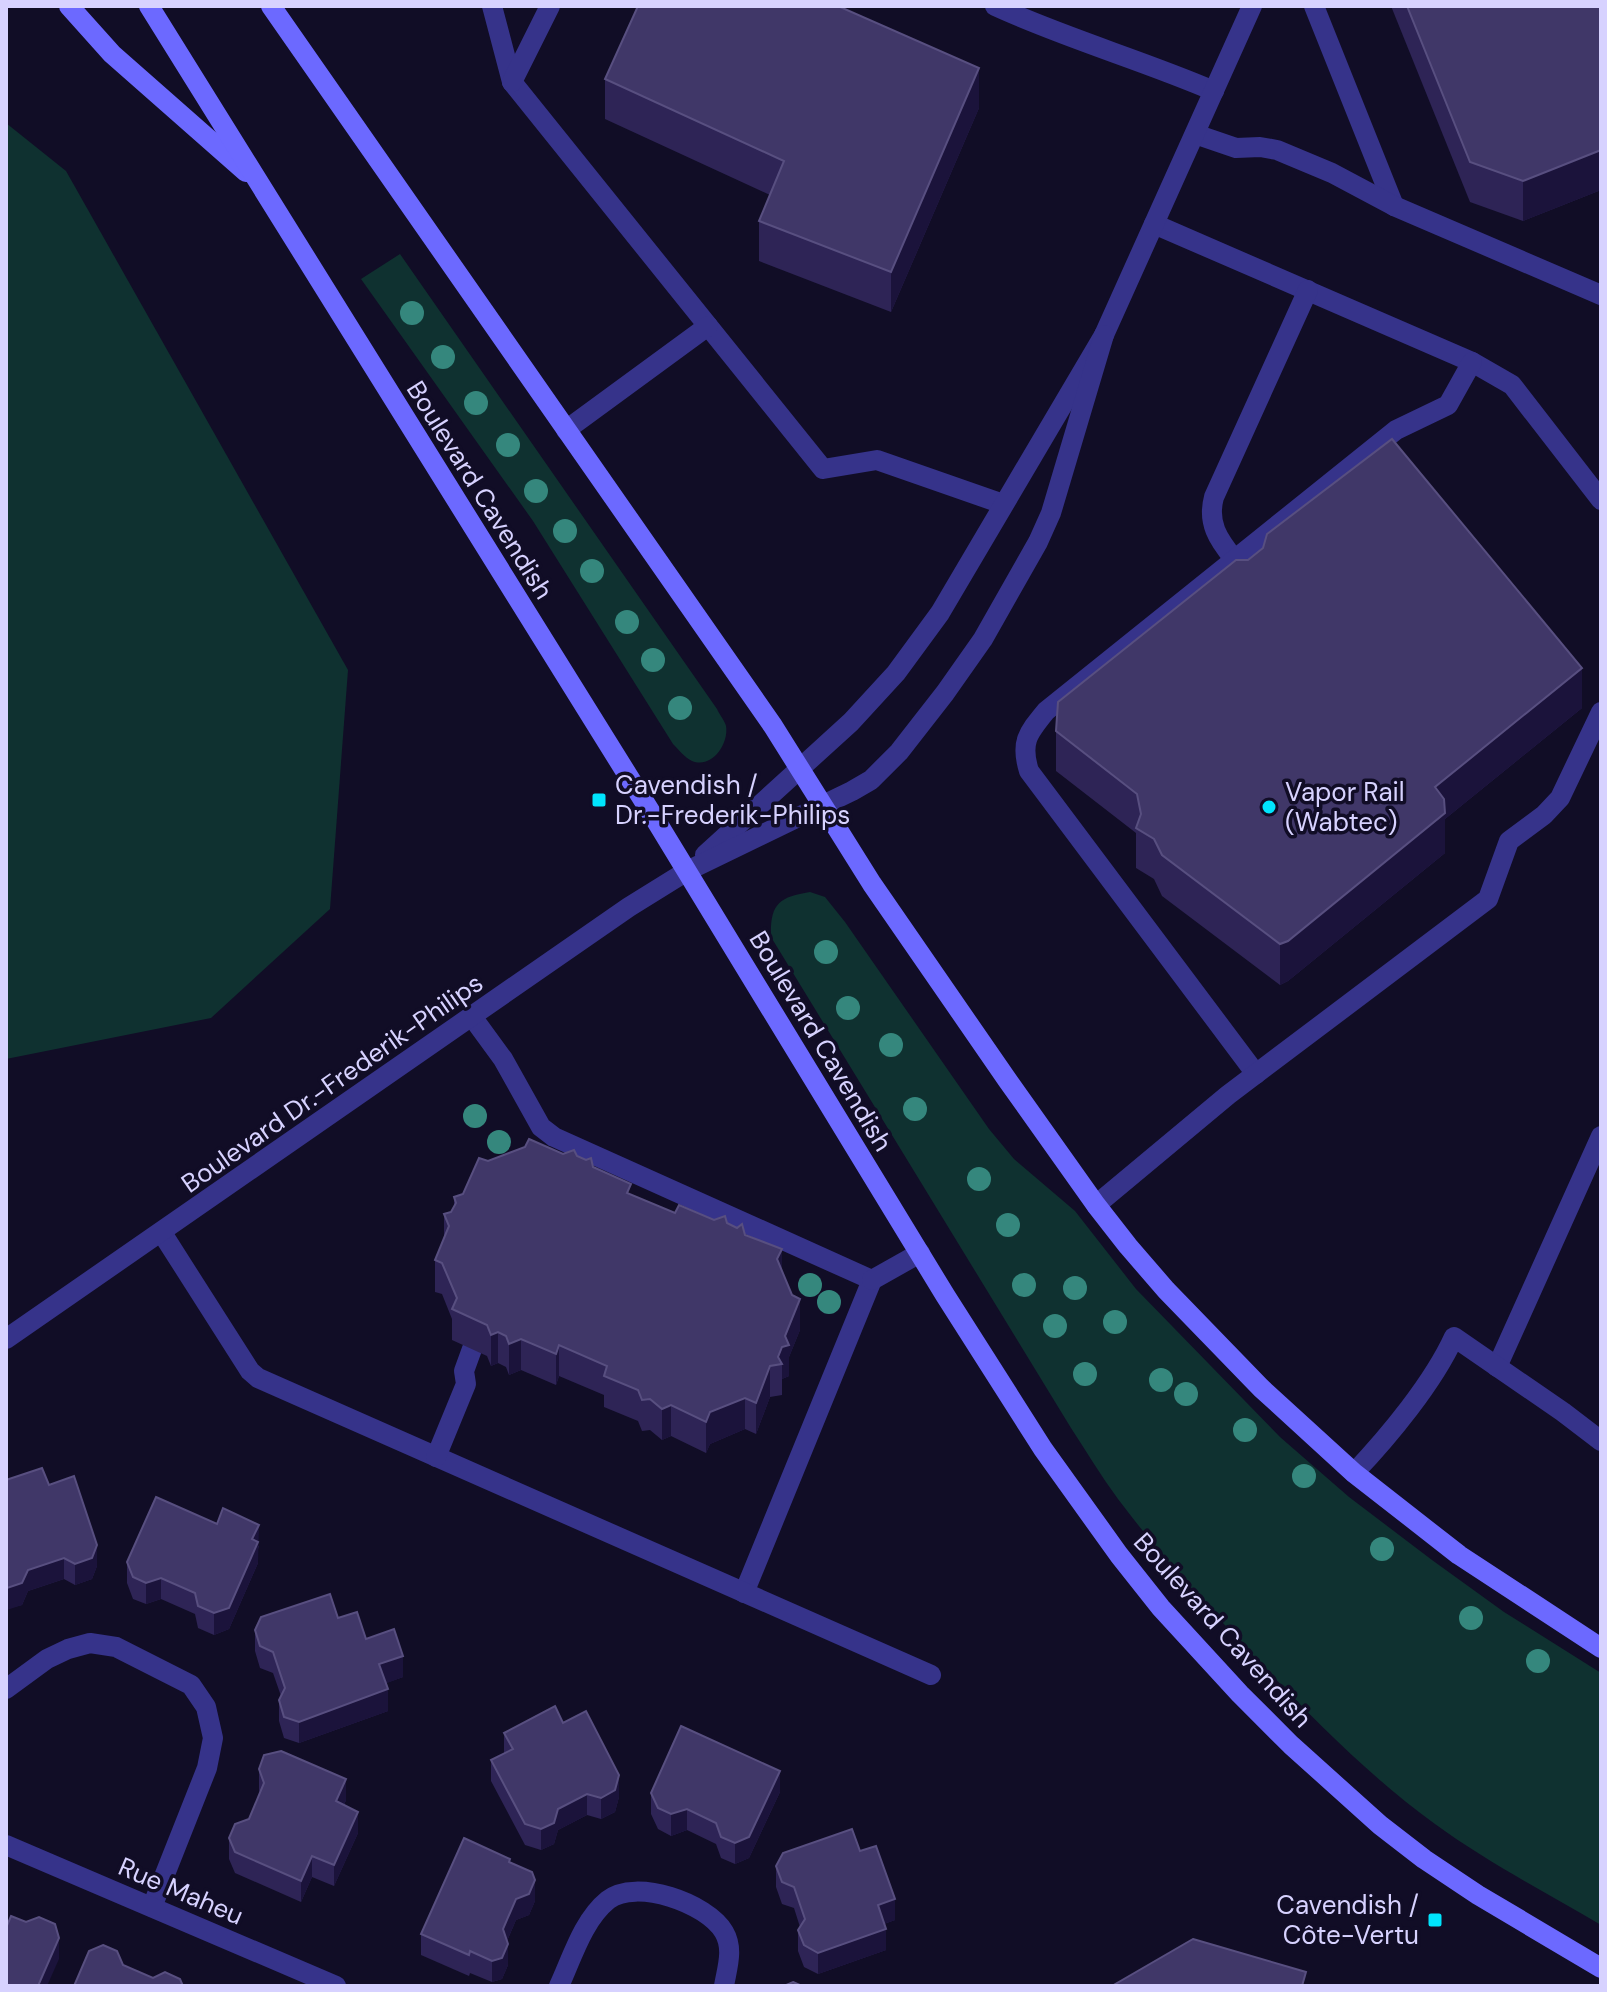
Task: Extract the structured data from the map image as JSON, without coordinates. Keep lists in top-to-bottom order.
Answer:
{
  "streets": {
    "main road": ["Boulevard Cavendish"],
    "street": ["Boulevard Dr.-Frederik-Philips", "Rue Maheu"]
  },
  "crossings": [
    ["Boulevard Cavendish", "Boulevard Dr.-Frederik-Philips"]
  ],
  "places": {
    "transit": ["Cavendish / Dr.-Frederik-Philips", "Cavendish / Côte-Vertu"],
    "other": ["Vapor Rail (Wabtec)"]
  }
}
